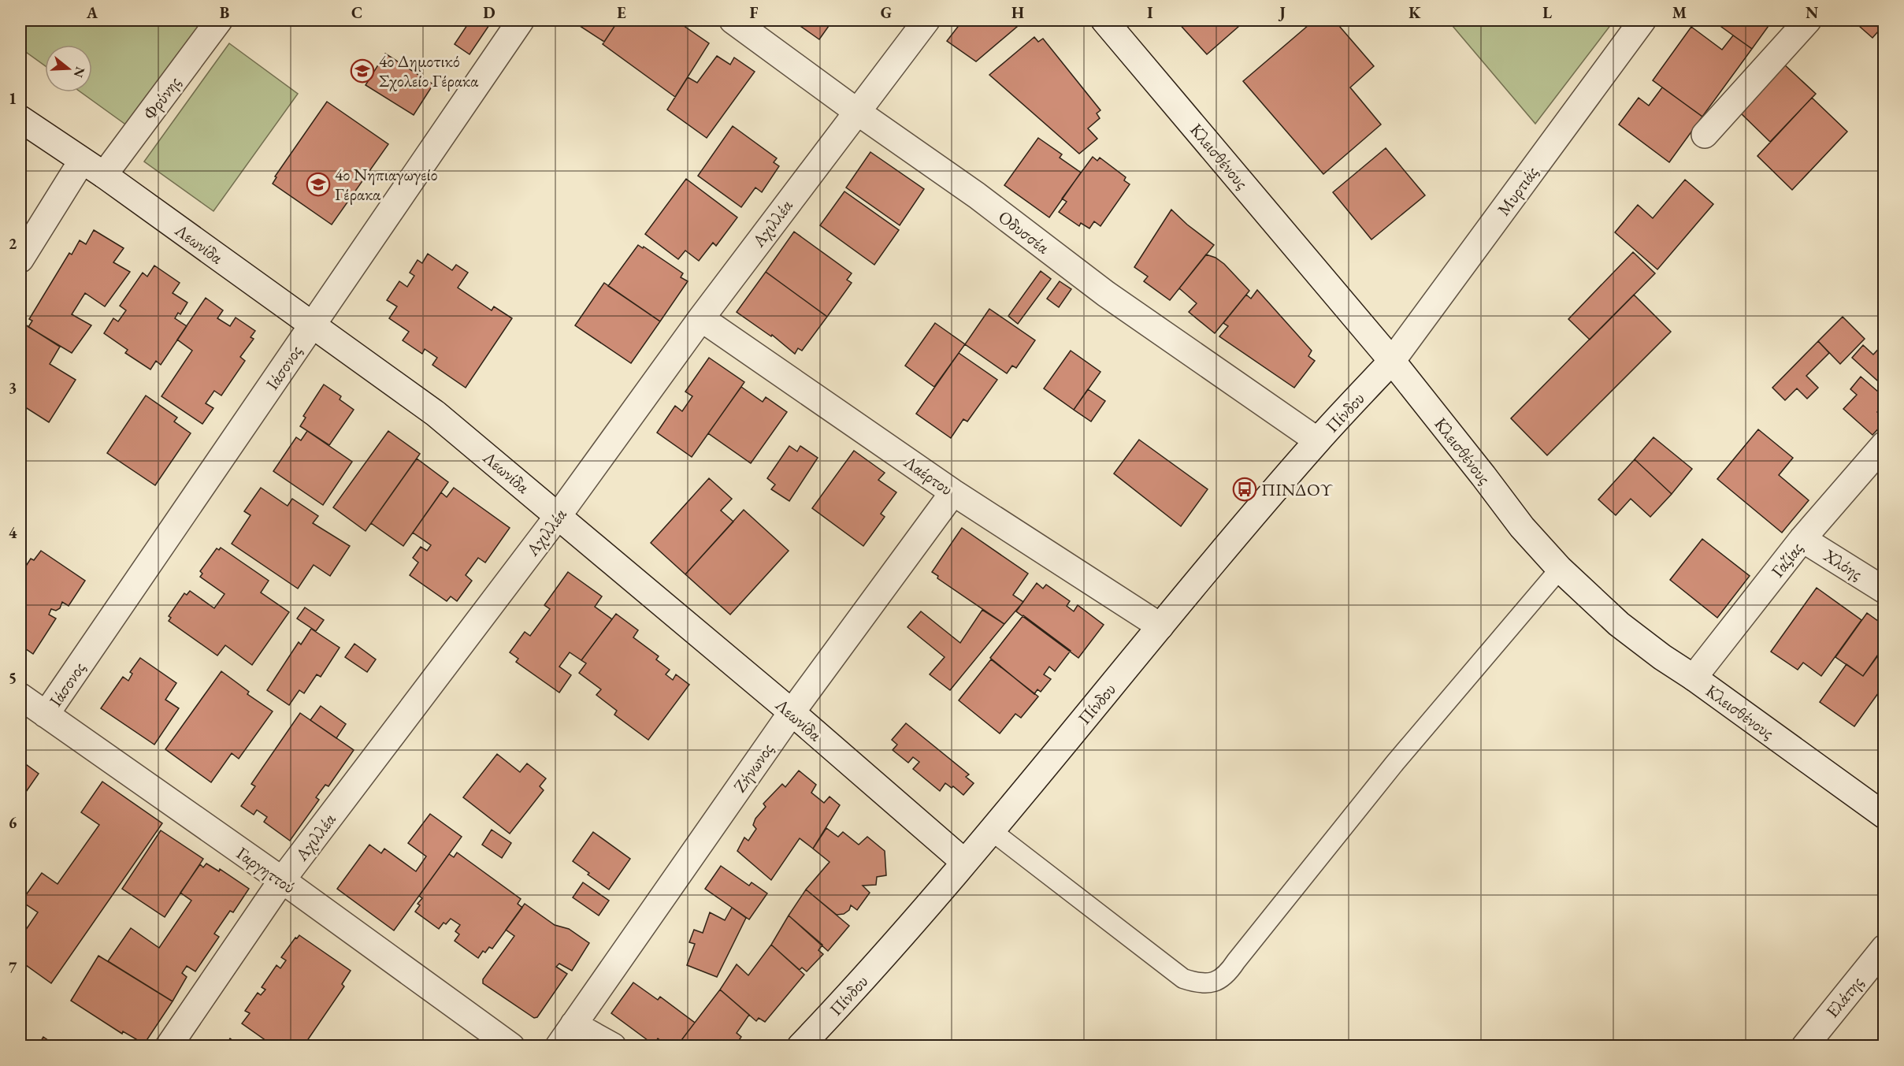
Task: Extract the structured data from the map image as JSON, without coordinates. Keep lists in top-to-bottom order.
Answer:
{
  "streets": {
    "street": [
      "Φρύνης",
      "Κλεισθένους",
      "Μυρτιάς",
      "Αχιλλέα",
      "Οδυσσέα",
      "Λεωνίδα",
      "Ιάσονος",
      "Πίνδου",
      "Λαέρτου",
      "Γαζίας",
      "Χλόης",
      "Ζήνωνος",
      "Γαργηττού",
      "Ελάτης"
    ]
  },
  "crossings": [
    ["Φρύνης", "Λεωνίδα"],
    ["Κλεισθένους", "Μυρτιάς"],
    ["Κλεισθένους", "Πίνδου"],
    ["Κλεισθένους", "Γαζίας"],
    ["Μυρτιάς", "Πίνδου"],
    ["Αχιλλέα", "Οδυσσέα"],
    ["Αχιλλέα", "Λεωνίδα"],
    ["Αχιλλέα", "Λαέρτου"],
    ["Αχιλλέα", "Γαργηττού"],
    ["Οδυσσέα", "Πίνδου"],
    ["Λεωνίδα", "Ιάσονος"],
    ["Λεωνίδα", "Πίνδου"],
    ["Λεωνίδα", "Ζήνωνος"],
    ["Ιάσονος", "Γαργηττού"],
    ["Πίνδου", "Λαέρτου"],
    ["Λαέρτου", "Ζήνωνος"],
    ["Γαζίας", "Χλόης"]
  ],
  "places": {
    "school or university": ["4ο Δημοτικό Σχολείο Γέρακα", "4ο Νηπιαγωγείο Γέρακα"],
    "bus stop": ["ΠΙΝΔΟΥ"]
  },
  "north": "right",
  "grid": {
    "columns": [
      "A",
      "B",
      "C",
      "D",
      "E",
      "F",
      "G",
      "H",
      "I",
      "J",
      "K",
      "L",
      "M",
      "N"
    ],
    "rows": [
      "1",
      "2",
      "3",
      "4",
      "5",
      "6",
      "7"
    ]
  }
}
